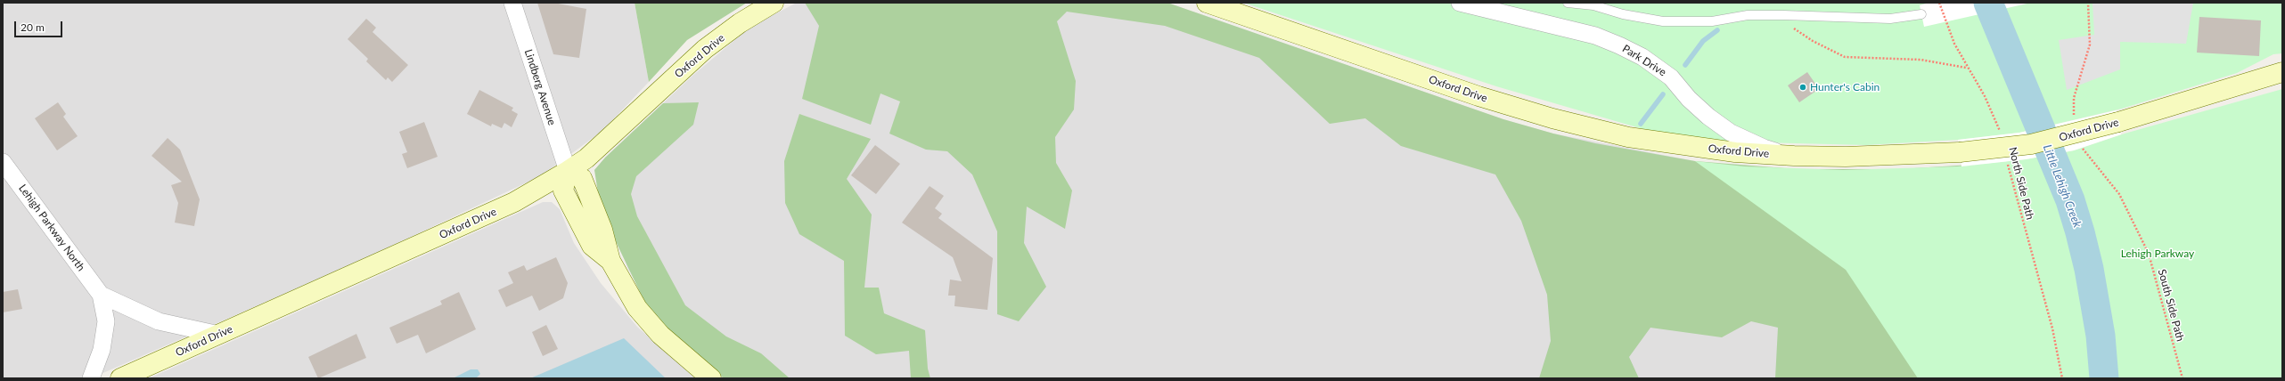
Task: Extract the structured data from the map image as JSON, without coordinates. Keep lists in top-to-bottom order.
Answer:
{
  "streets": {
    "main road": ["Oxford Drive"],
    "street": ["Park Drive", "Lindberg Avenue", "Lehigh Parkway North"],
    "path": ["North Side Path", "South Side Path"]
  },
  "crossings": [
    ["Oxford Drive", "Park Drive"],
    ["Oxford Drive", "Lindberg Avenue"],
    ["Oxford Drive", "Lehigh Parkway North"]
  ],
  "water": ["Little Lehigh Creek"],
  "parks": ["Lehigh Parkway"],
  "places": ["Hunter's Cabin"],
  "scale_bar": "20 m"
}
